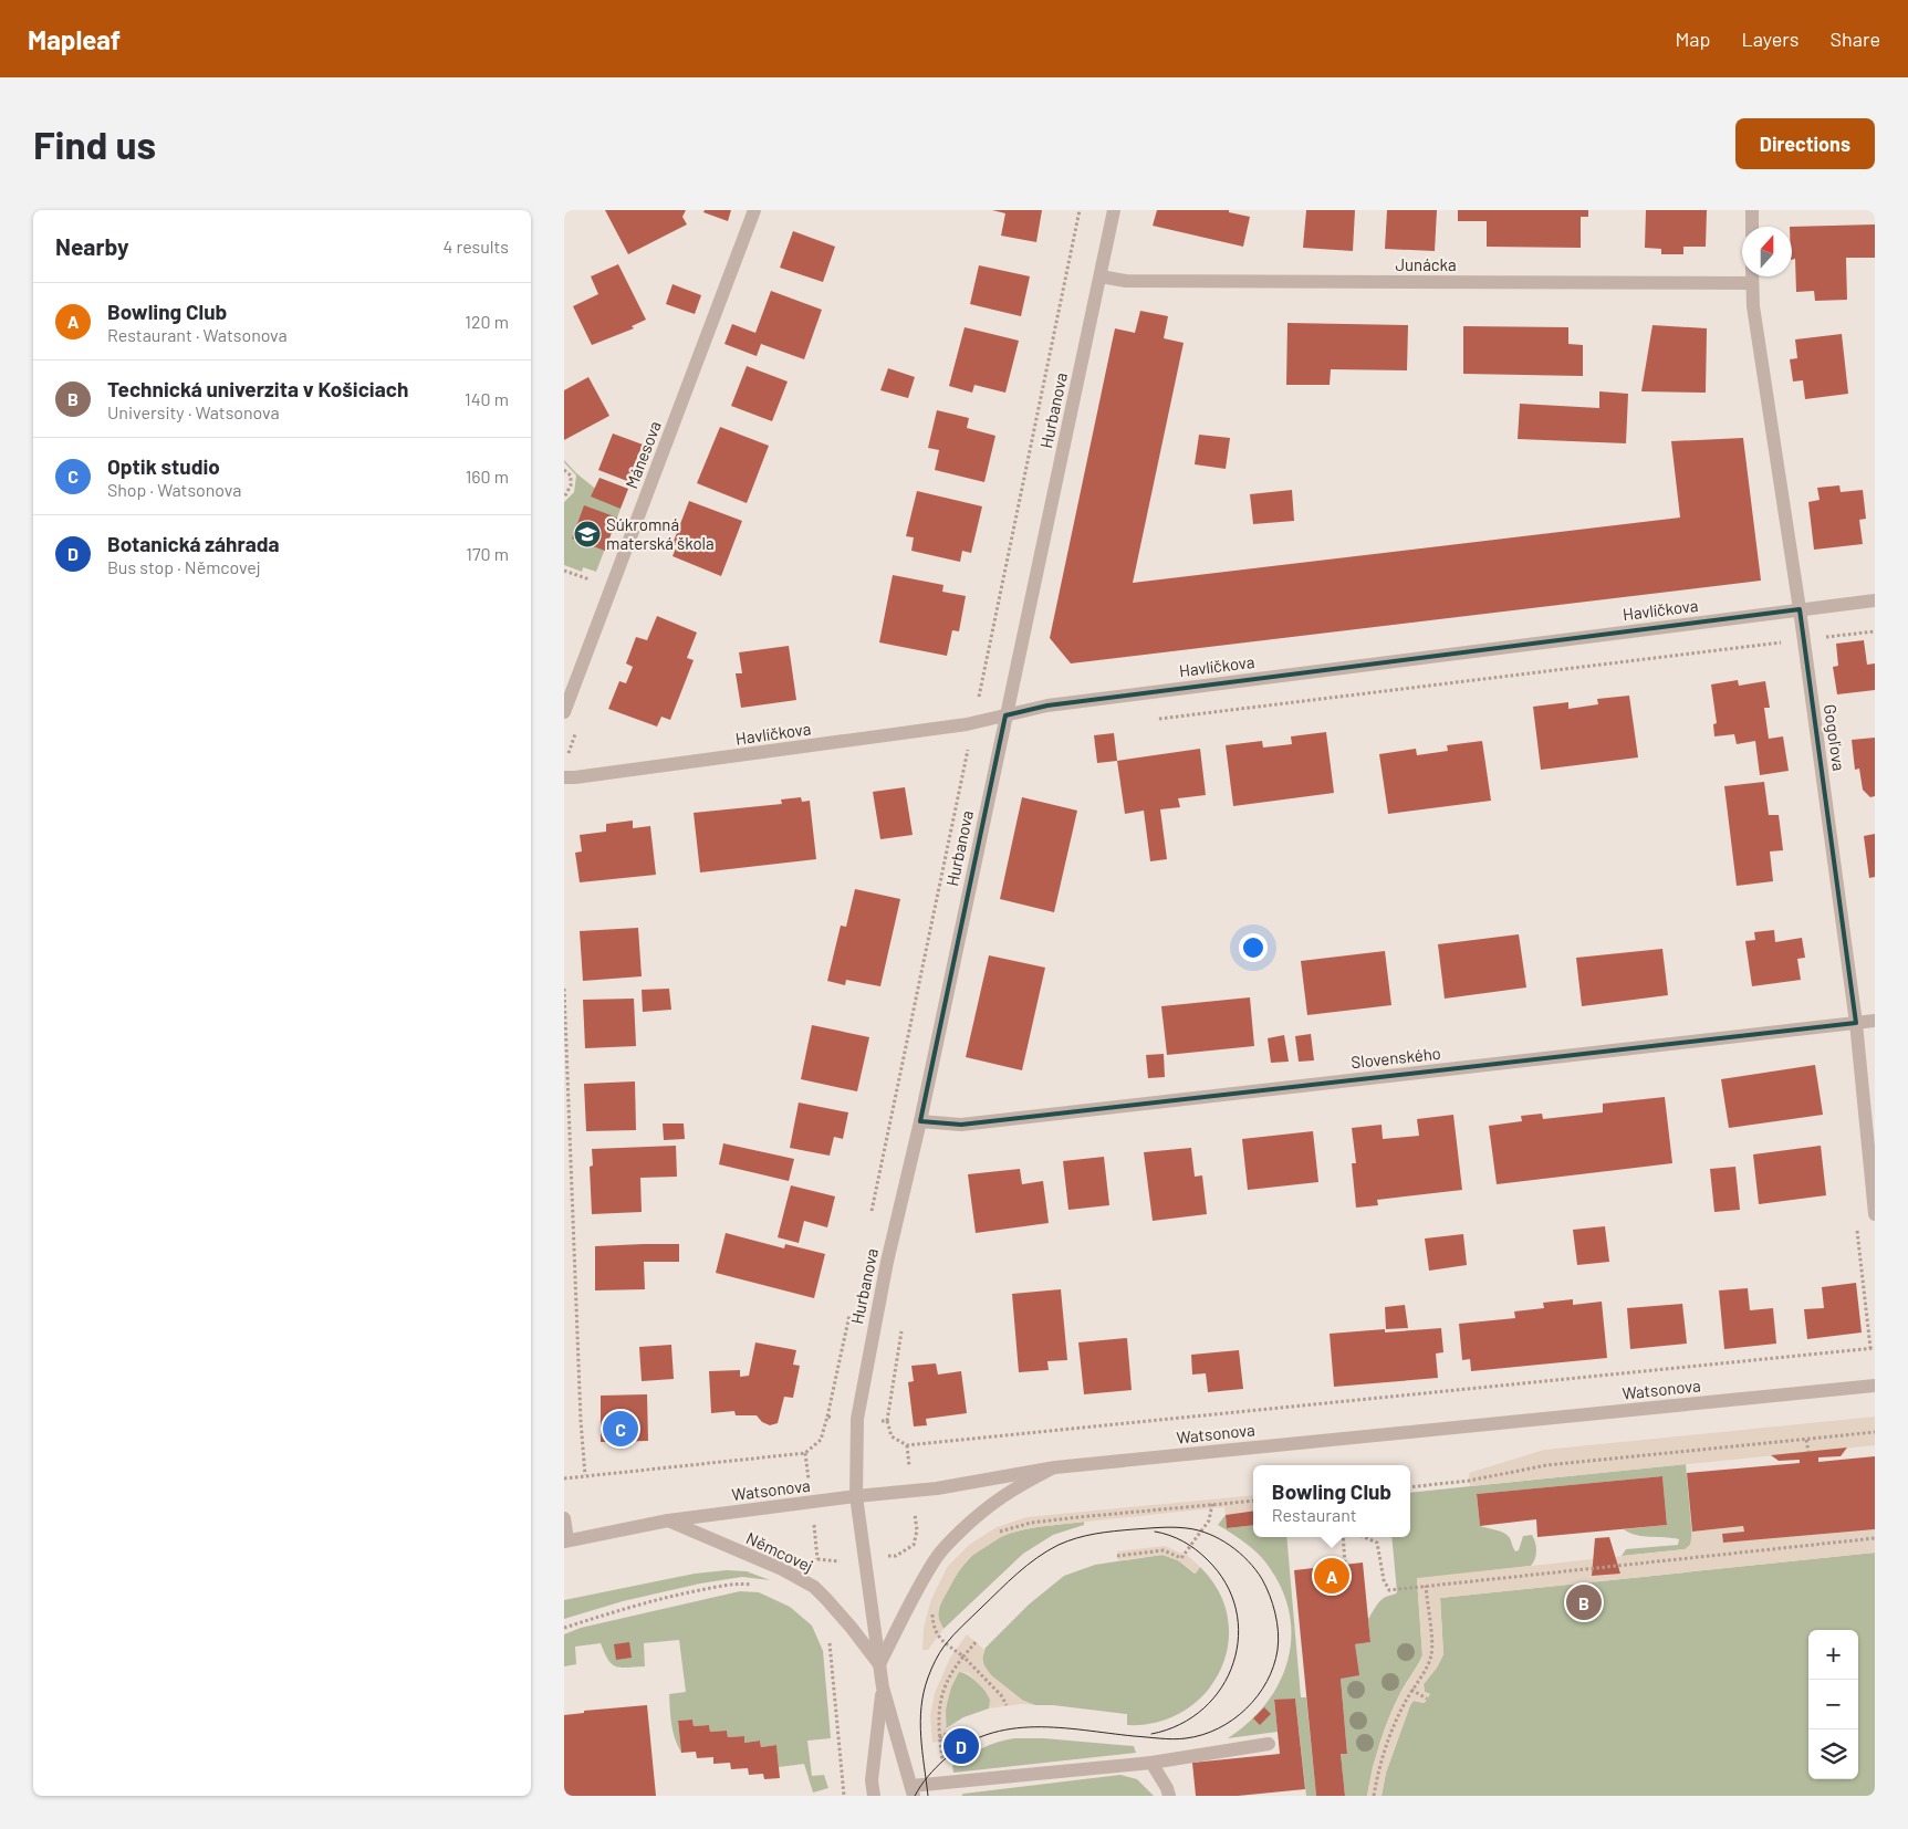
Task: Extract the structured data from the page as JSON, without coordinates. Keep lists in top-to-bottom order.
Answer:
{
  "streets": {
    "street": [
      "Junácka",
      "Hurbanova",
      "Mánesova",
      "Havlíčkova",
      "Gogoľova",
      "Slovenského",
      "Watsonova",
      "Němcovej"
    ]
  },
  "crossings": [
    ["Junácka", "Hurbanova"],
    ["Junácka", "Gogoľova"],
    ["Hurbanova", "Havlíčkova"],
    ["Hurbanova", "Slovenského"],
    ["Hurbanova", "Watsonova"],
    ["Hurbanova", "Němcovej"],
    ["Havlíčkova", "Gogoľova"],
    ["Gogoľova", "Slovenského"],
    ["Watsonova", "Němcovej"]
  ],
  "places": {
    "school or university": ["Súkromná materská škola"]
  },
  "north": "top",
  "page": {
    "header": "Mapleaf",
    "nav": ["Map", "Layers", "Share"],
    "buttons": "Directions",
    "title": "Find us",
    "heading": ["Nearby", "4 results"],
    "list": [
      {
        "mark": "A",
        "name": "Bowling Club",
        "note": "Restaurant · Watsonova",
        "value": "120 m"
      },
      {
        "mark": "B",
        "name": "Technická univerzita v Košiciach",
        "note": "University · Watsonova",
        "value": "140 m"
      },
      {
        "mark": "C",
        "name": "Optik studio",
        "note": "Shop · Watsonova",
        "value": "160 m"
      },
      {
        "mark": "D",
        "name": "Botanická záhrada",
        "note": "Bus stop · Němcovej",
        "value": "170 m"
      }
    ],
    "pins": [
      "C",
      "A",
      "B",
      "D"
    ],
    "popup": ["Bowling Club", "Restaurant"],
    "map_buttons": ["+", "−"]
  }
}
